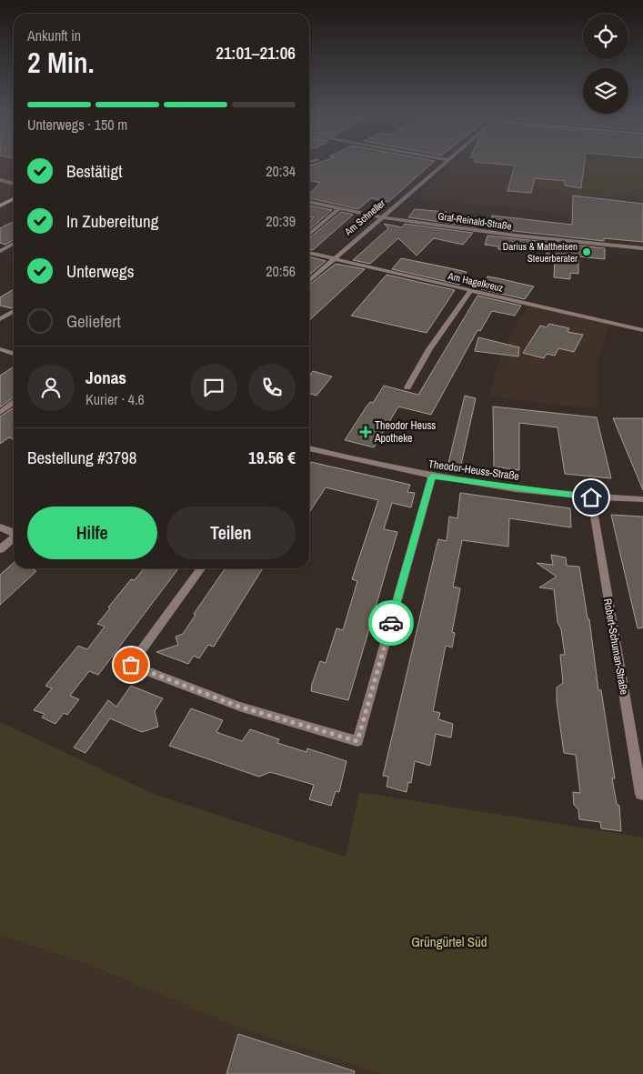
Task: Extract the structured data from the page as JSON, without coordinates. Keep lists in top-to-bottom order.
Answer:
{
  "streets": {
    "street": [
      "Am Schneller",
      "Graf-Reinald-Straße",
      "Am Hagelkreuz",
      "Theodor-Heuss-Straße",
      "Robert-Schuman-Straße"
    ]
  },
  "crossings": [
    ["Am Schneller", "Graf-Reinald-Straße"],
    ["Am Schneller", "Am Hagelkreuz"],
    ["Theodor-Heuss-Straße", "Robert-Schuman-Straße"]
  ],
  "parks": ["Grüngürtel Süd"],
  "places": {
    "other": ["Darius & Mattheisen Steuerberater"],
    "health": ["Theodor Heuss Apotheke"]
  },
  "page": {
    "heading": ["2 Min.", "Ankunft in", "21:01–21:06"],
    "panel": [
      "Jonas",
      "Kurier · 4.6",
      "Bestellung #3798",
      "19.56 €"
    ],
    "bar": "Unterwegs · 150 m",
    "list": [
      ["Bestätigt", "20:34"],
      ["In Zubereitung", "20:39"],
      ["Unterwegs", "20:56"],
      "Geliefert"
    ],
    "buttons": ["Hilfe", "Teilen"]
  }
}
